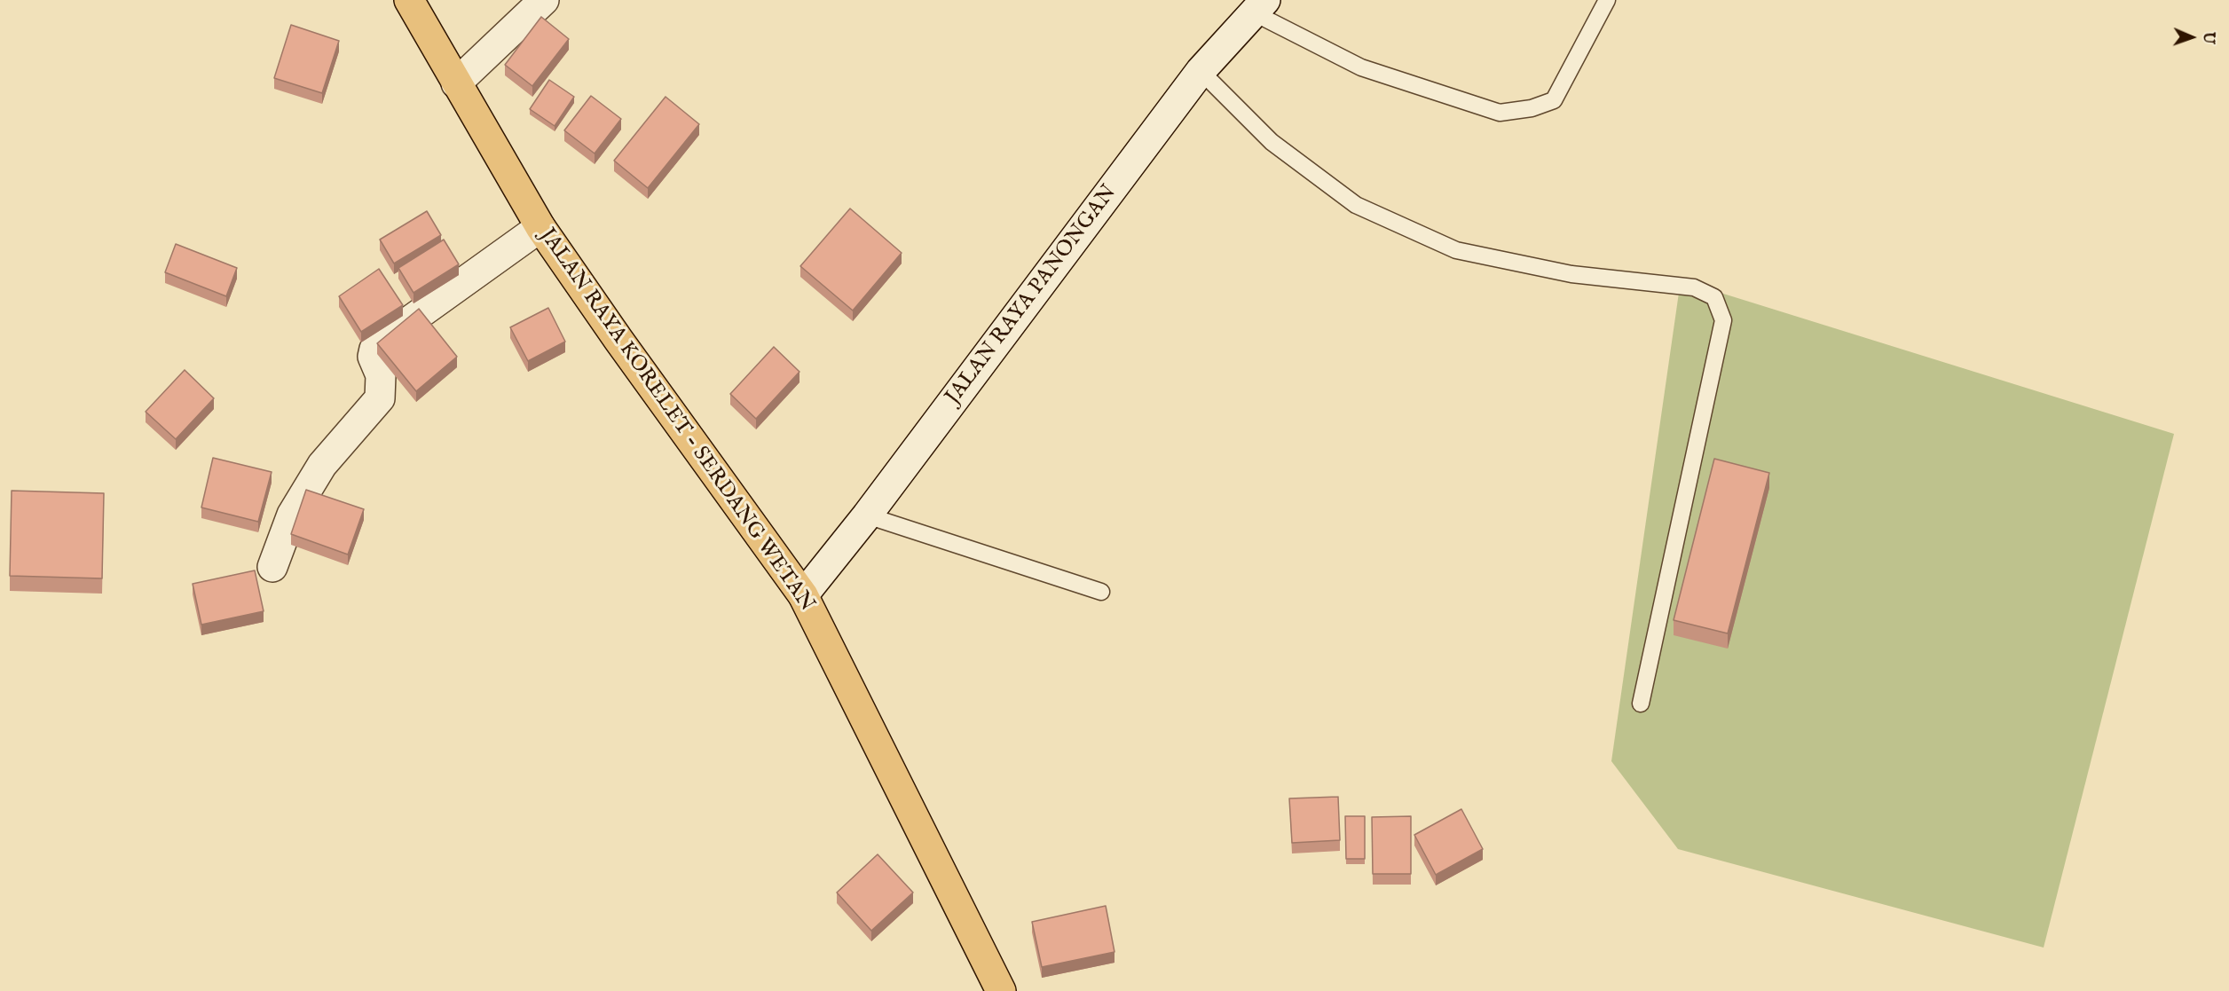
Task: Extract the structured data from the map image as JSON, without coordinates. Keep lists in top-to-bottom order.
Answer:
{
  "streets": {
    "main road": ["JALAN RAYA PANONGAN", "JALAN RAYA KORELET - SERDANG WETAN"]
  },
  "crossings": [
    ["JALAN RAYA PANONGAN", "JALAN RAYA KORELET - SERDANG WETAN"]
  ],
  "north": "right"
}
